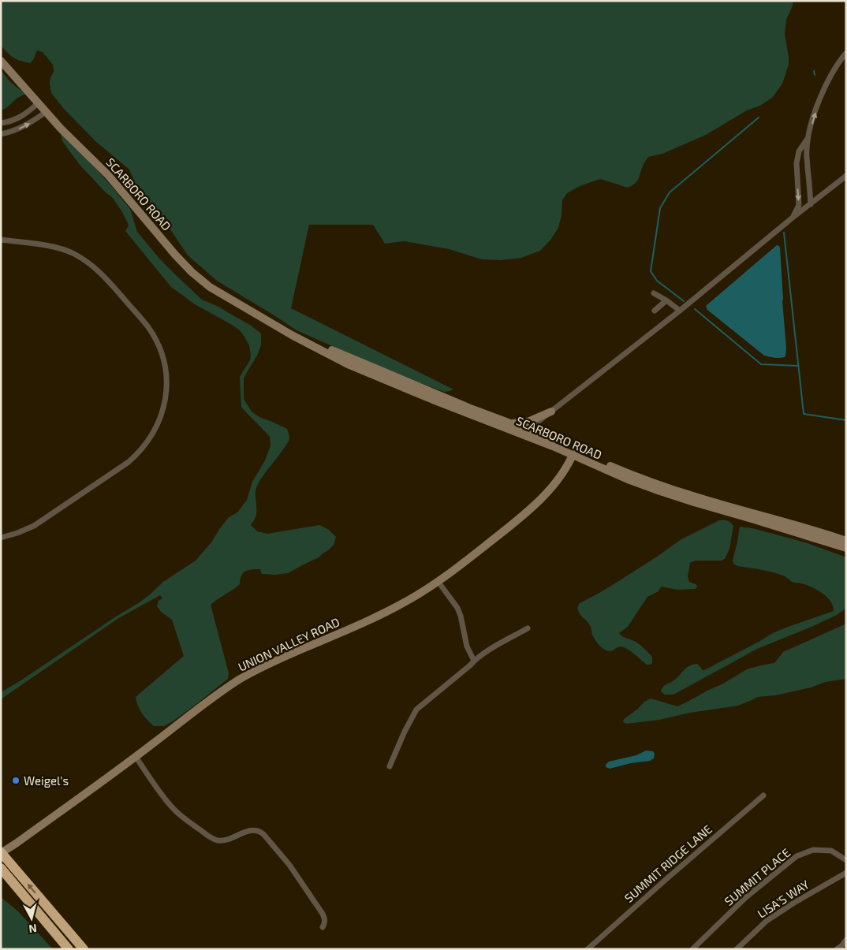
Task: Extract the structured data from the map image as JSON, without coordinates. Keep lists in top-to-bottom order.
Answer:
{
  "streets": {
    "main road": ["SCARBORO ROAD", "UNION VALLEY ROAD"],
    "street": ["SUMMIT RIDGE LANE", "SUMMIT PLACE", "LISA'S WAY"]
  },
  "crossings": [
    ["SCARBORO ROAD", "UNION VALLEY ROAD"]
  ],
  "places": ["Weigel's"],
  "north": "bottom"
}
